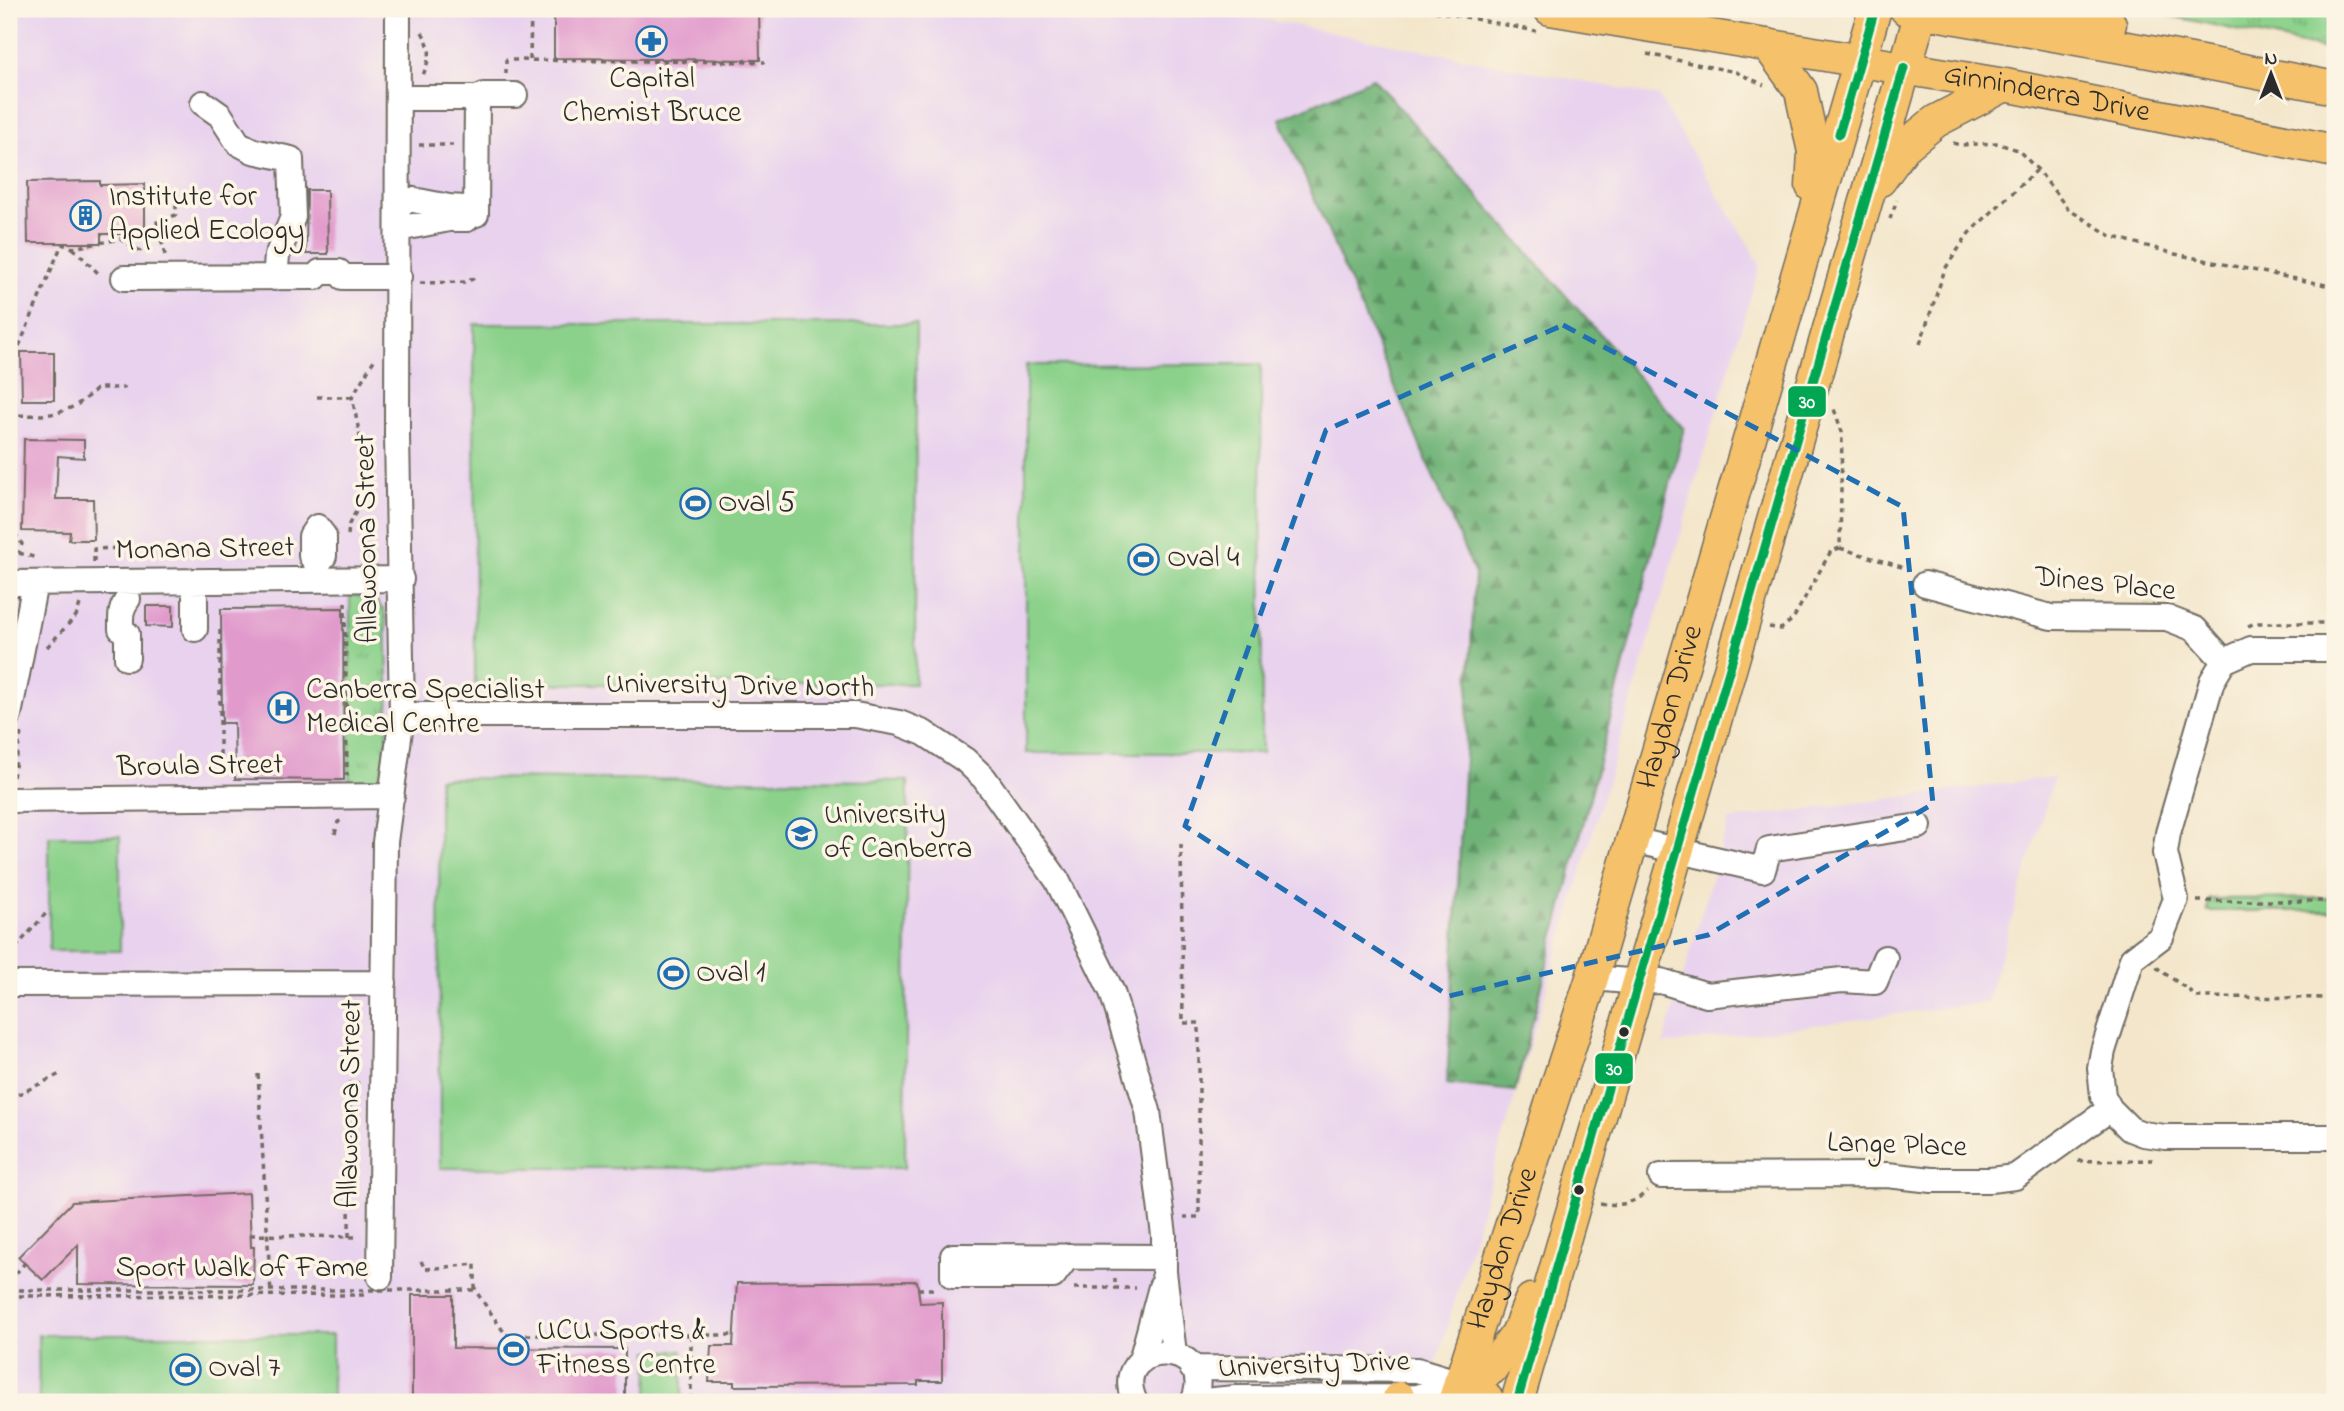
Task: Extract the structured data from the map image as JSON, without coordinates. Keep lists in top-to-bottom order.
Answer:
{
  "streets": {
    "main road": ["Ginninderra Drive", "Haydon Drive"],
    "street": [
      "Allawoona Street",
      "Monana Street",
      "Dines Place",
      "University Drive North",
      "Broula Street",
      "Lange Place",
      "University Drive"
    ],
    "path": ["Sport Walk of Fame"]
  },
  "crossings": [
    ["Ginninderra Drive", "Haydon Drive"],
    ["Allawoona Street", "Monana Street"],
    ["Allawoona Street", "University Drive North"],
    ["Allawoona Street", "Broula Street"],
    ["University Drive North", "University Drive"],
    ["Haydon Drive", "University Drive"]
  ],
  "places": {
    "pharmacy": ["Capital Chemist Bruce"],
    "building": ["Institute for Applied Ecology"],
    "sports": [
      "Oval 5",
      "Oval 4",
      "Oval 1",
      "UCU Sports & Fitness Centre",
      "Oval 7"
    ],
    "hospital": ["Canberra Specialist Medical Centre"],
    "school or university": ["University of Canberra"]
  },
  "lines": ["transit line 30"],
  "north": "top"
}
